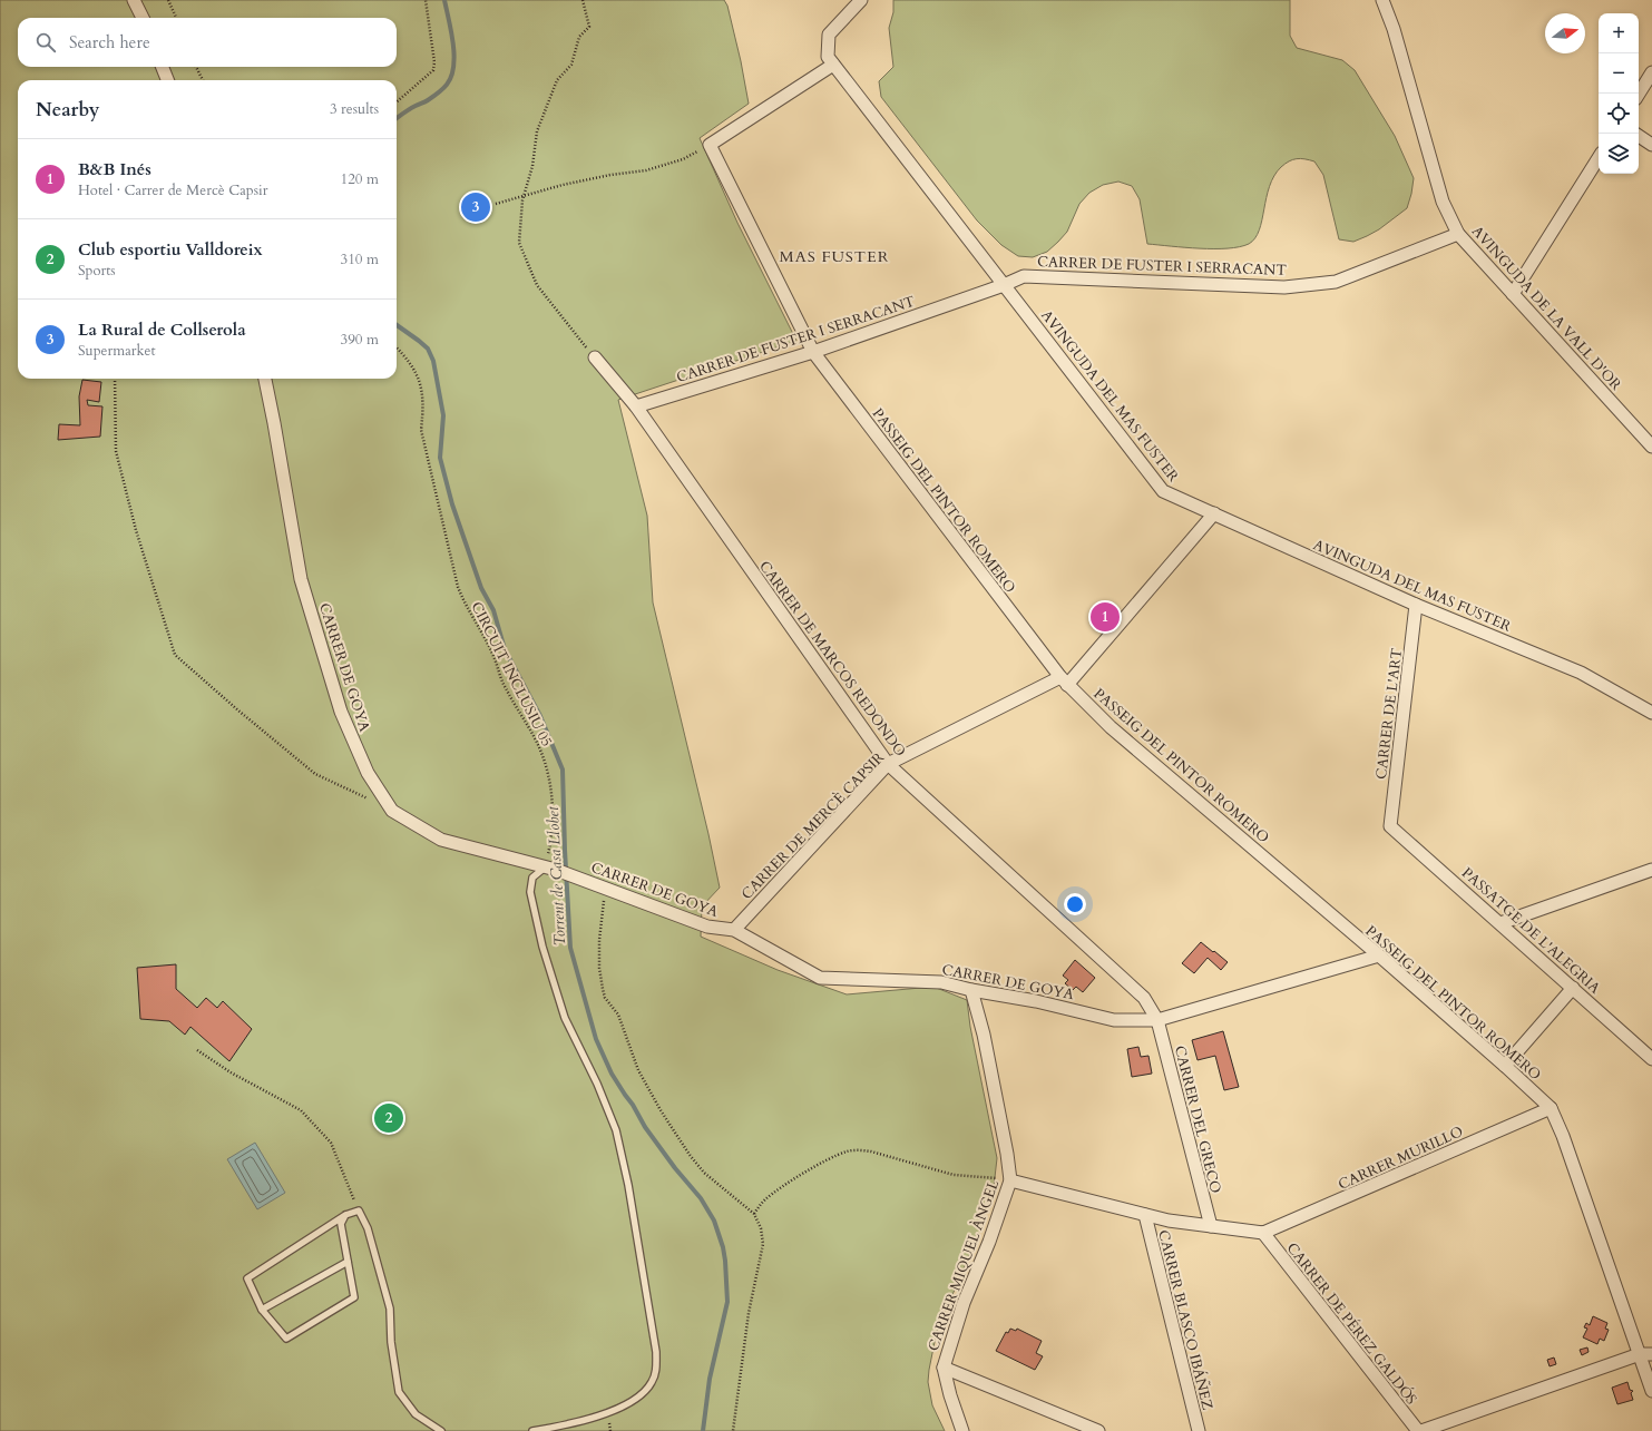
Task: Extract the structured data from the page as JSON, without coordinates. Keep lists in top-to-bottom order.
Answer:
{
  "streets": {
    "street": [
      "CARRER DE FUSTER I SERRACANT",
      "AVINGUDA DE LA VALL D'OR",
      "AVINGUDA DEL MAS FUSTER",
      "PASSEIG DEL PINTOR ROMERO",
      "CARRER DE MARCOS REDONDO",
      "CARRER DE GOYA",
      "CARRER DE L'ART",
      "CARRER DE MERCÈ CAPSIR",
      "PASSATGE DE L'ALEGRIA",
      "CARRER DEL GRECO",
      "CARRER MURILLO",
      "CARRER MIQUEL ÀNGEL",
      "CARRER BLASCO IBÁÑEZ",
      "CARRER DE PÉREZ GALDÓS"
    ],
    "path": ["CIRCUIT INCLUSIU 05"]
  },
  "crossings": [
    ["CARRER DE FUSTER I SERRACANT", "AVINGUDA DE LA VALL D'OR"],
    ["CARRER DE FUSTER I SERRACANT", "AVINGUDA DEL MAS FUSTER"],
    ["CARRER DE FUSTER I SERRACANT", "PASSEIG DEL PINTOR ROMERO"],
    ["CARRER DE FUSTER I SERRACANT", "CARRER DE MARCOS REDONDO"],
    ["AVINGUDA DEL MAS FUSTER", "CARRER DE L'ART"],
    ["AVINGUDA DEL MAS FUSTER", "CARRER DE MERCÈ CAPSIR"],
    ["PASSEIG DEL PINTOR ROMERO", "CARRER DE GOYA"],
    ["PASSEIG DEL PINTOR ROMERO", "CARRER DE MERCÈ CAPSIR"],
    ["PASSEIG DEL PINTOR ROMERO", "CARRER MURILLO"],
    ["CARRER DE MARCOS REDONDO", "CARRER DE GOYA"],
    ["CARRER DE MARCOS REDONDO", "CARRER DE MERCÈ CAPSIR"],
    ["CARRER DE MARCOS REDONDO", "CARRER DEL GRECO"],
    ["CARRER DE GOYA", "CIRCUIT INCLUSIU 05"],
    ["CARRER DE GOYA", "CARRER DE MERCÈ CAPSIR"],
    ["CARRER DE GOYA", "CARRER DEL GRECO"],
    ["CARRER DE GOYA", "CARRER MIQUEL ÀNGEL"],
    ["CARRER DE L'ART", "PASSATGE DE L'ALEGRIA"],
    ["CARRER MURILLO", "CARRER DE PÉREZ GALDÓS"]
  ],
  "districts": ["MAS FUSTER"],
  "water": ["Torrent de Casa Llobet"],
  "north": "right",
  "page": {
    "map_buttons": ["+", "−"],
    "search": "Search here",
    "heading": ["Nearby", "3 results"],
    "list": [
      {
        "mark": "1",
        "name": "B&B Inés",
        "note": "Hotel · Carrer de Mercè Capsir",
        "value": "120 m"
      },
      {
        "mark": "2",
        "name": "Club esportiu Valldoreix",
        "note": "Sports",
        "value": "310 m"
      },
      {
        "mark": "3",
        "name": "La Rural de Collserola",
        "note": "Supermarket",
        "value": "390 m"
      }
    ],
    "pins": ["3", "1", "2"]
  }
}
